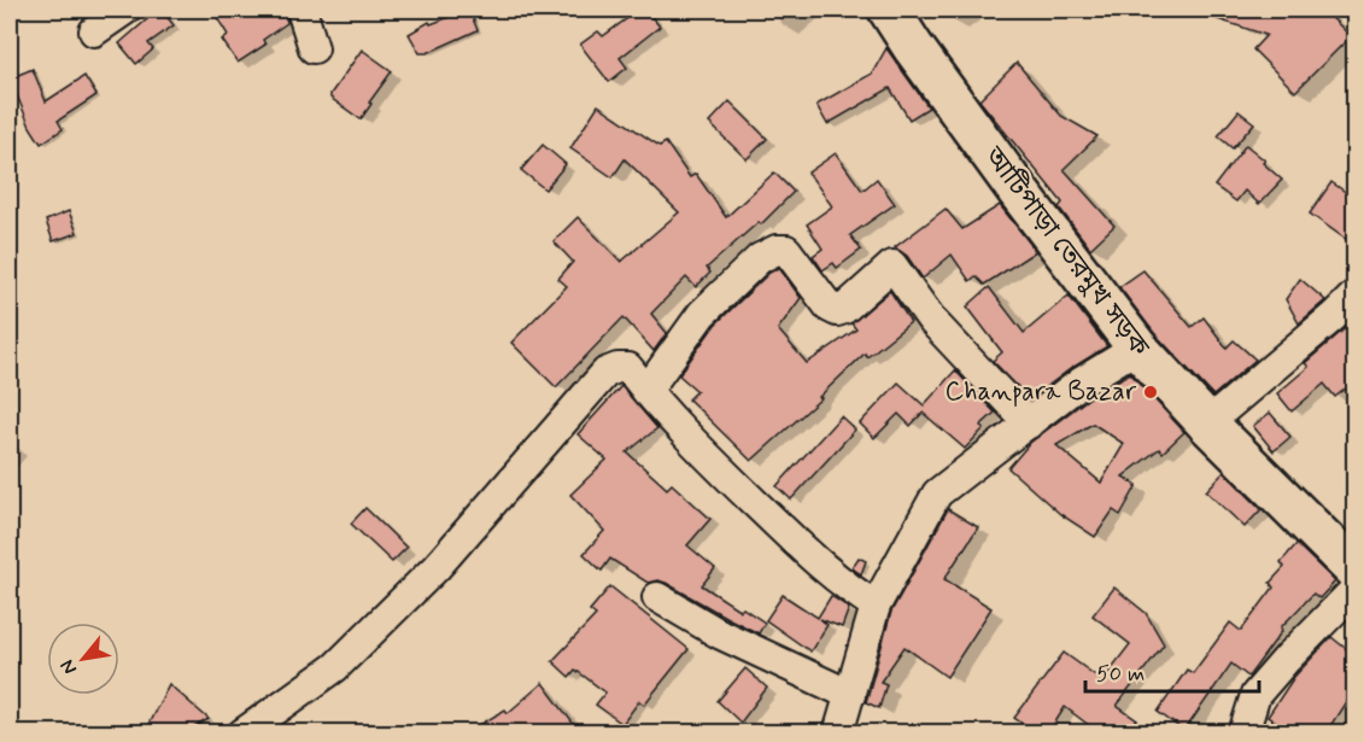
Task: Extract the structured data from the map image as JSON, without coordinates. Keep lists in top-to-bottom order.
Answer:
{
  "streets": {
    "main road": ["আটিপাড়া তেরমুখ সড়ক"]
  },
  "places": ["Chanpara Bazar"],
  "scale_bar": "50 m",
  "north": "bottom left"
}
